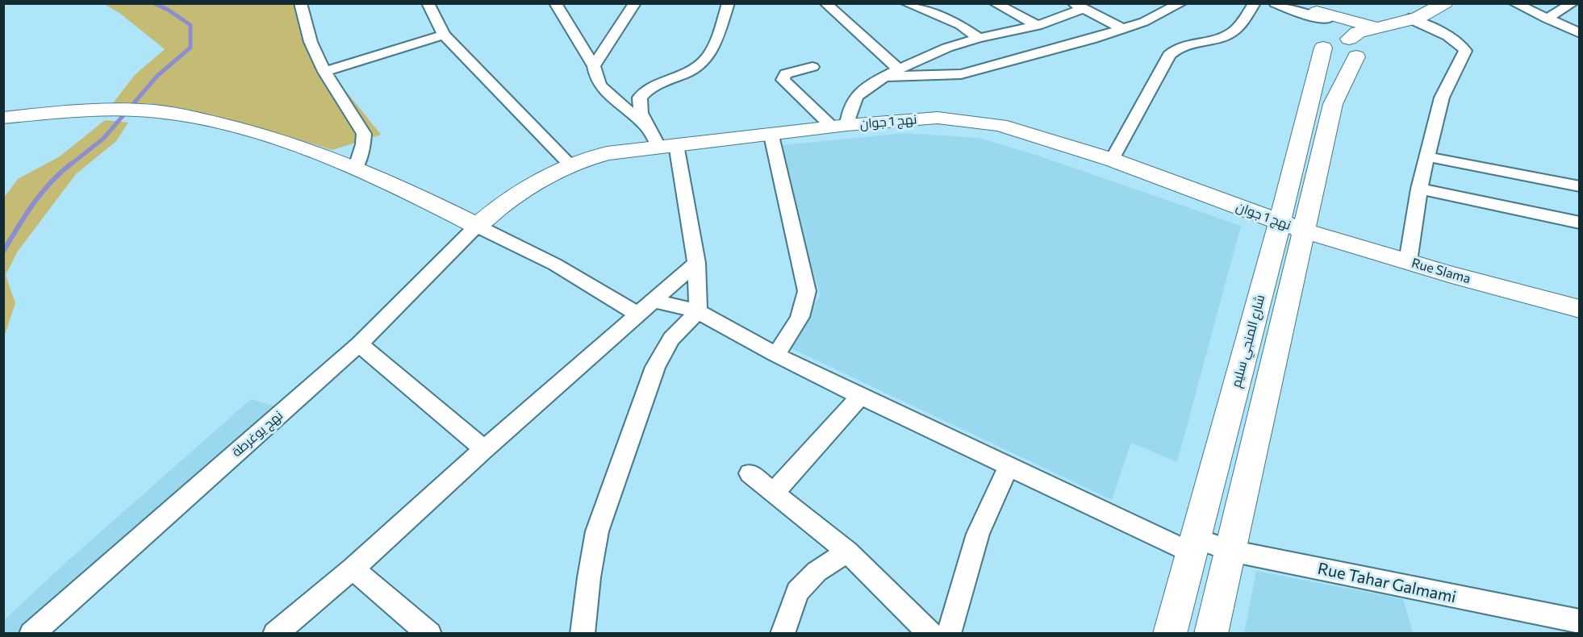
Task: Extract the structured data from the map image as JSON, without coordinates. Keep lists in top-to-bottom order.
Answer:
{
  "streets": {
    "main road": ["نهج 1 جوان", "Rue Slama", "شارع المنجي سليم"],
    "street": ["نهج يوغرطة", "Rue Tahar Galmami"]
  },
  "crossings": [
    ["نهج 1 جوان", "Rue Slama"],
    ["نهج 1 جوان", "شارع المنجي سليم"],
    ["نهج 1 جوان", "نهج يوغرطة"],
    ["Rue Slama", "شارع المنجي سليم"],
    ["شارع المنجي سليم", "Rue Tahar Galmami"]
  ]
}
